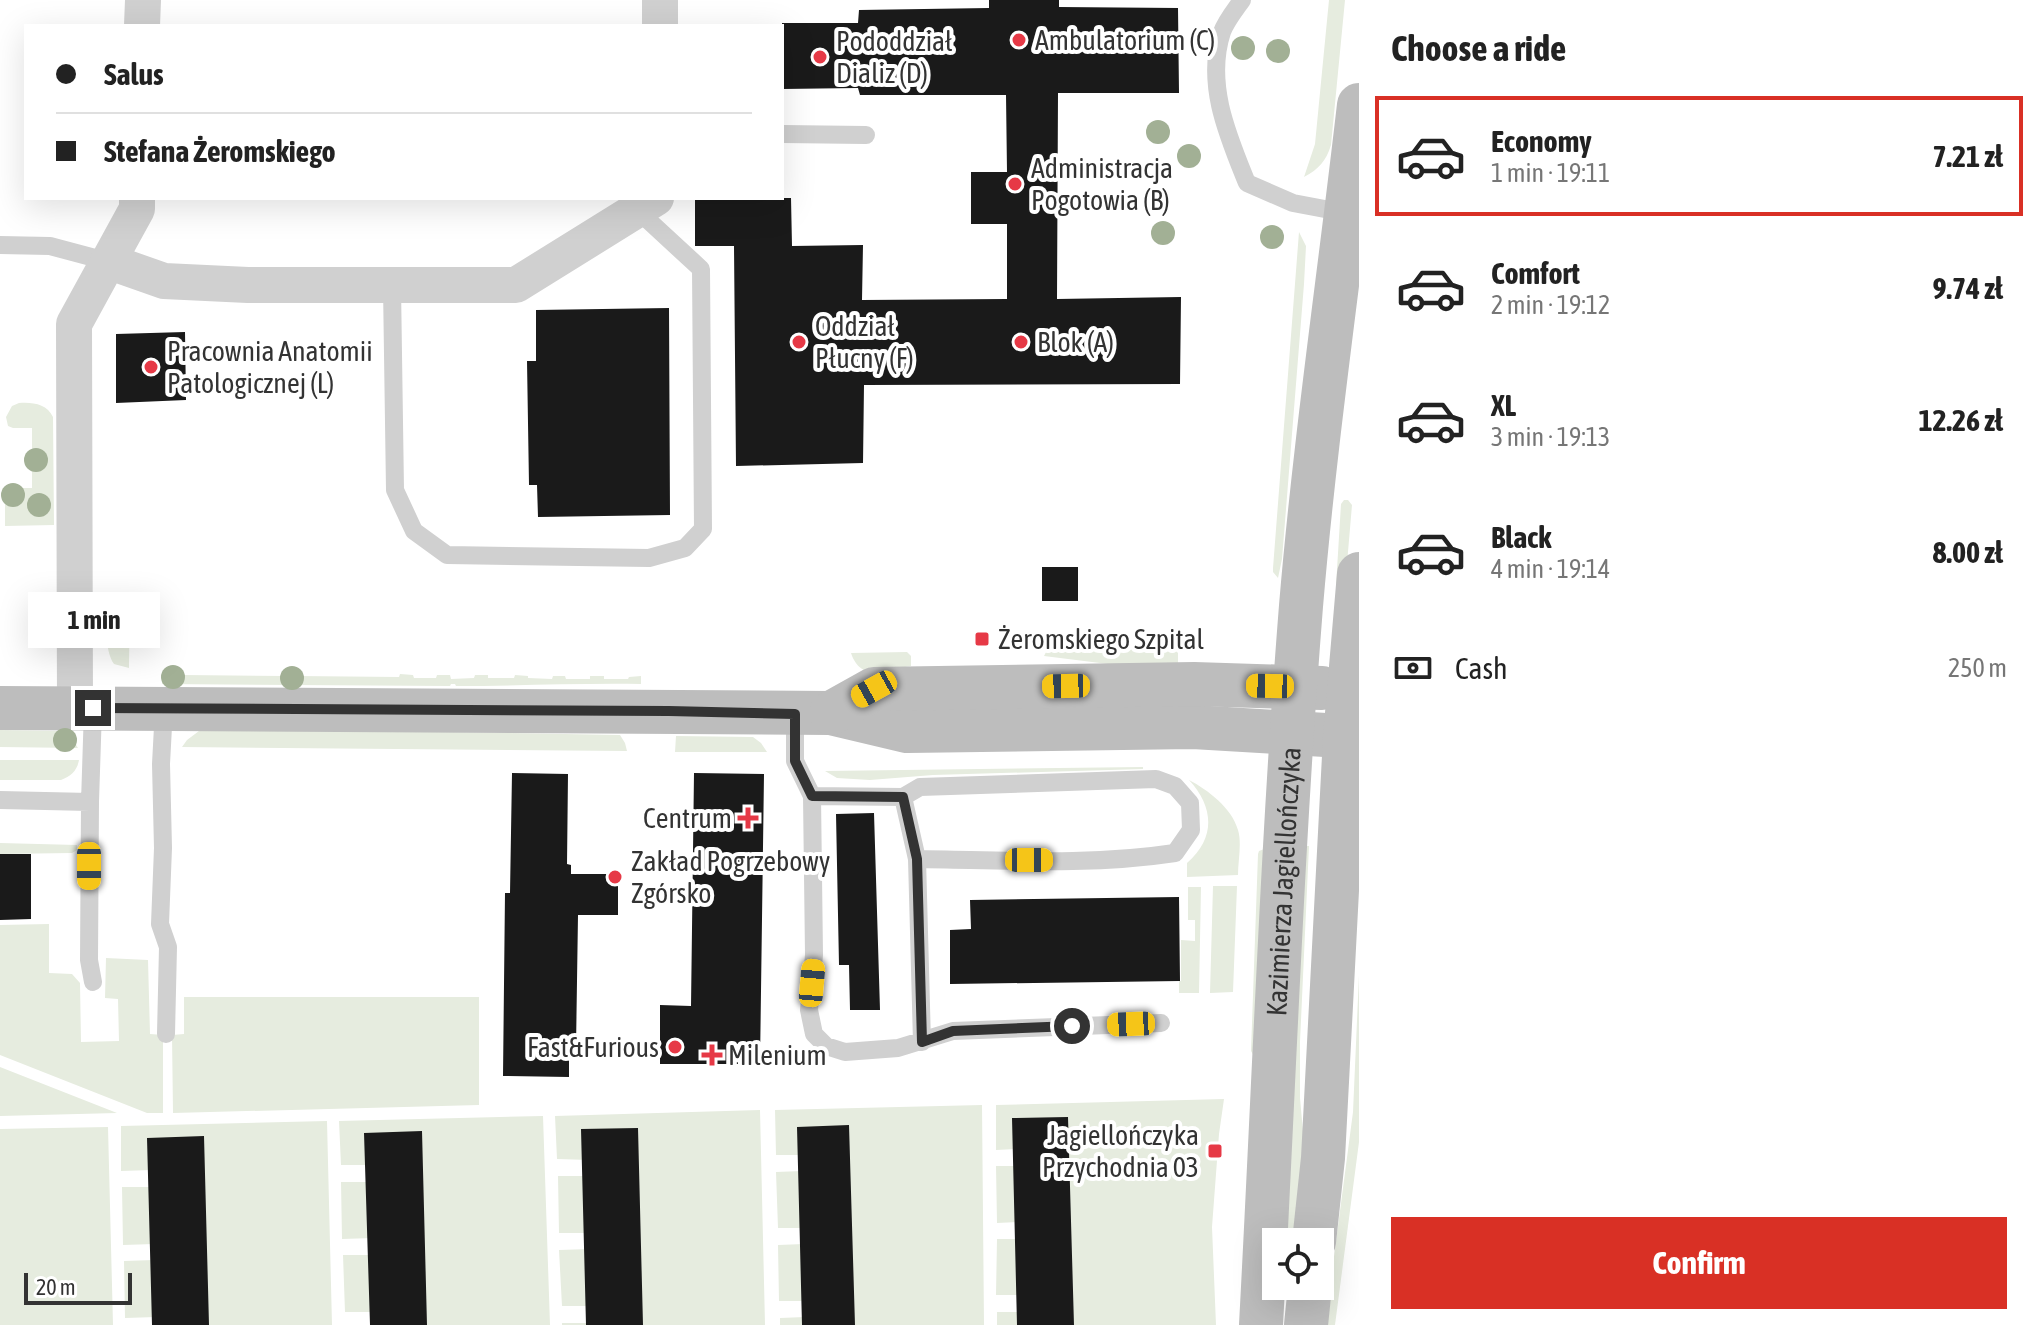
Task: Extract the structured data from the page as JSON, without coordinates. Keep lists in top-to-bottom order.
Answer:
{
  "streets": {
    "main road": ["Kazimierza Jagiellończyka"]
  },
  "places": {
    "other": [
      "Ambulatorium (C)",
      "Pododdział Dializ (D)",
      "Administracja Pogotowia (B)",
      "Oddział Płucny (F)",
      "Blok (A)",
      "Pracownia Anatomii Patologicznej (L)",
      "Zakład Pogrzebowy Zgórsko",
      "Fast&Furious"
    ],
    "transit": ["Żeromskiego Szpital", "Jagiellończyka Przychodnia 03"],
    "health": ["Centrum", "Milenium"]
  },
  "scale_bar": "20 m",
  "page": {
    "heading": "Choose a ride",
    "banner": ["Salus", "Stefana Żeromskiego"],
    "list": [
      {
        "name": "Economy",
        "note": "1 min · 19:11",
        "value": "7.21 zł"
      },
      {
        "name": "Comfort",
        "note": "2 min · 19:12",
        "value": "9.74 zł"
      },
      {
        "name": "XL",
        "note": "3 min · 19:13",
        "value": "12.26 zł"
      },
      {
        "name": "Black",
        "note": "4 min · 19:14",
        "value": "8.00 zł"
      }
    ],
    "bubble": "1 min",
    "pay": ["Cash", "250 m"],
    "buttons": "Confirm",
    "scale": "20 m"
  }
}
